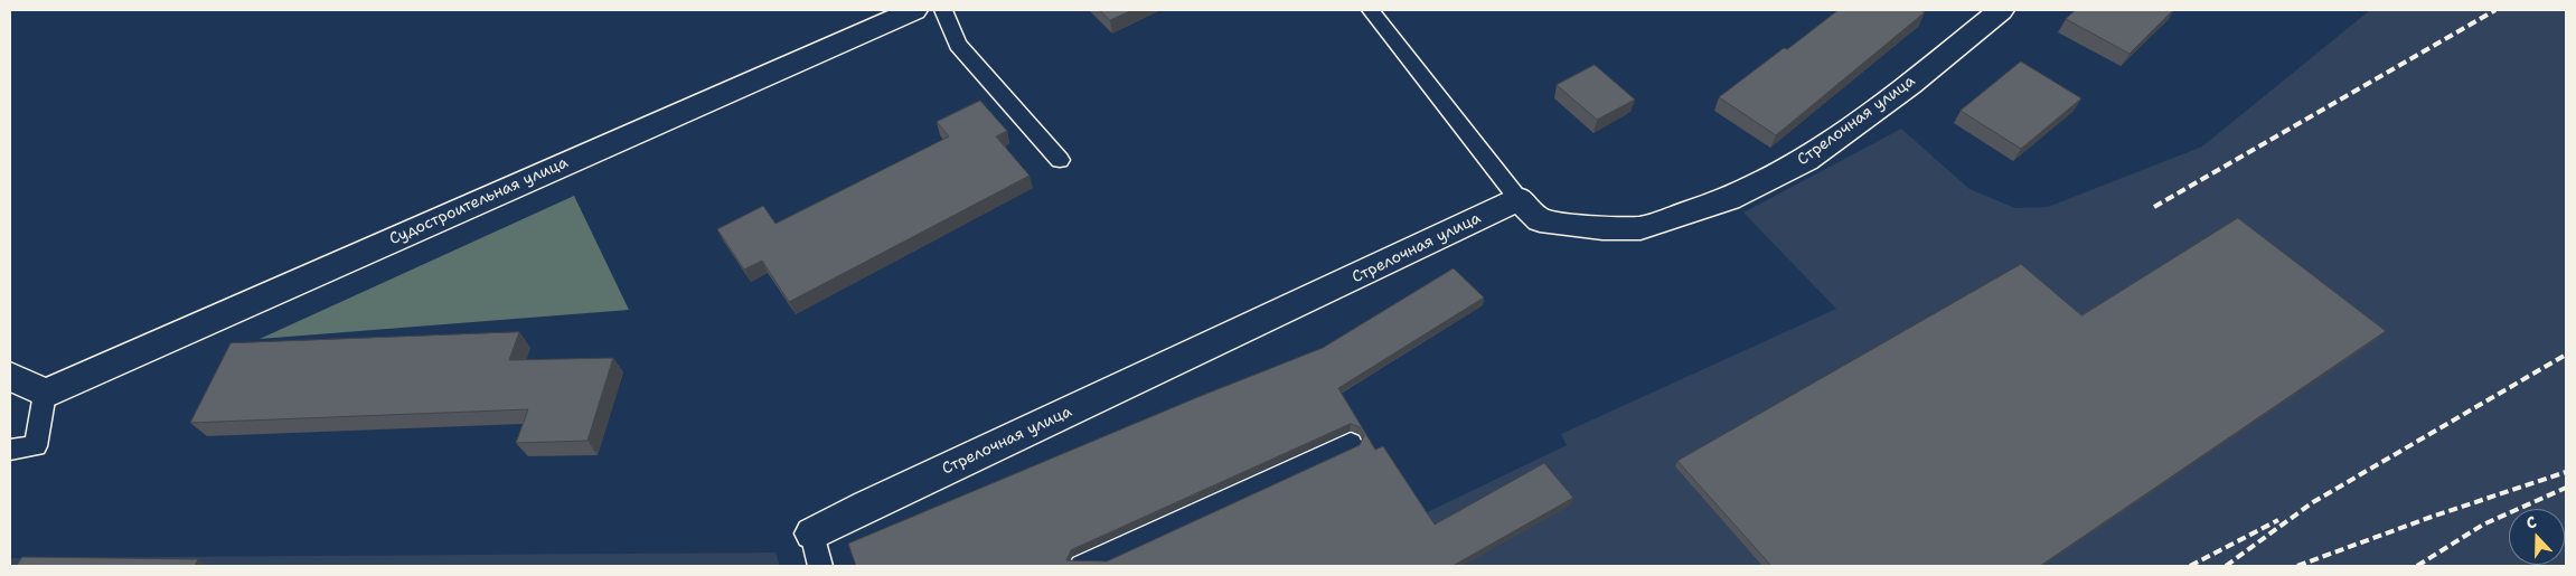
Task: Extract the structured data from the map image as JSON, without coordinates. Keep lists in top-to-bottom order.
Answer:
{
  "streets": {
    "street": ["Стрелочная улица", "Судостроительная улица"]
  },
  "north": "top"
}
